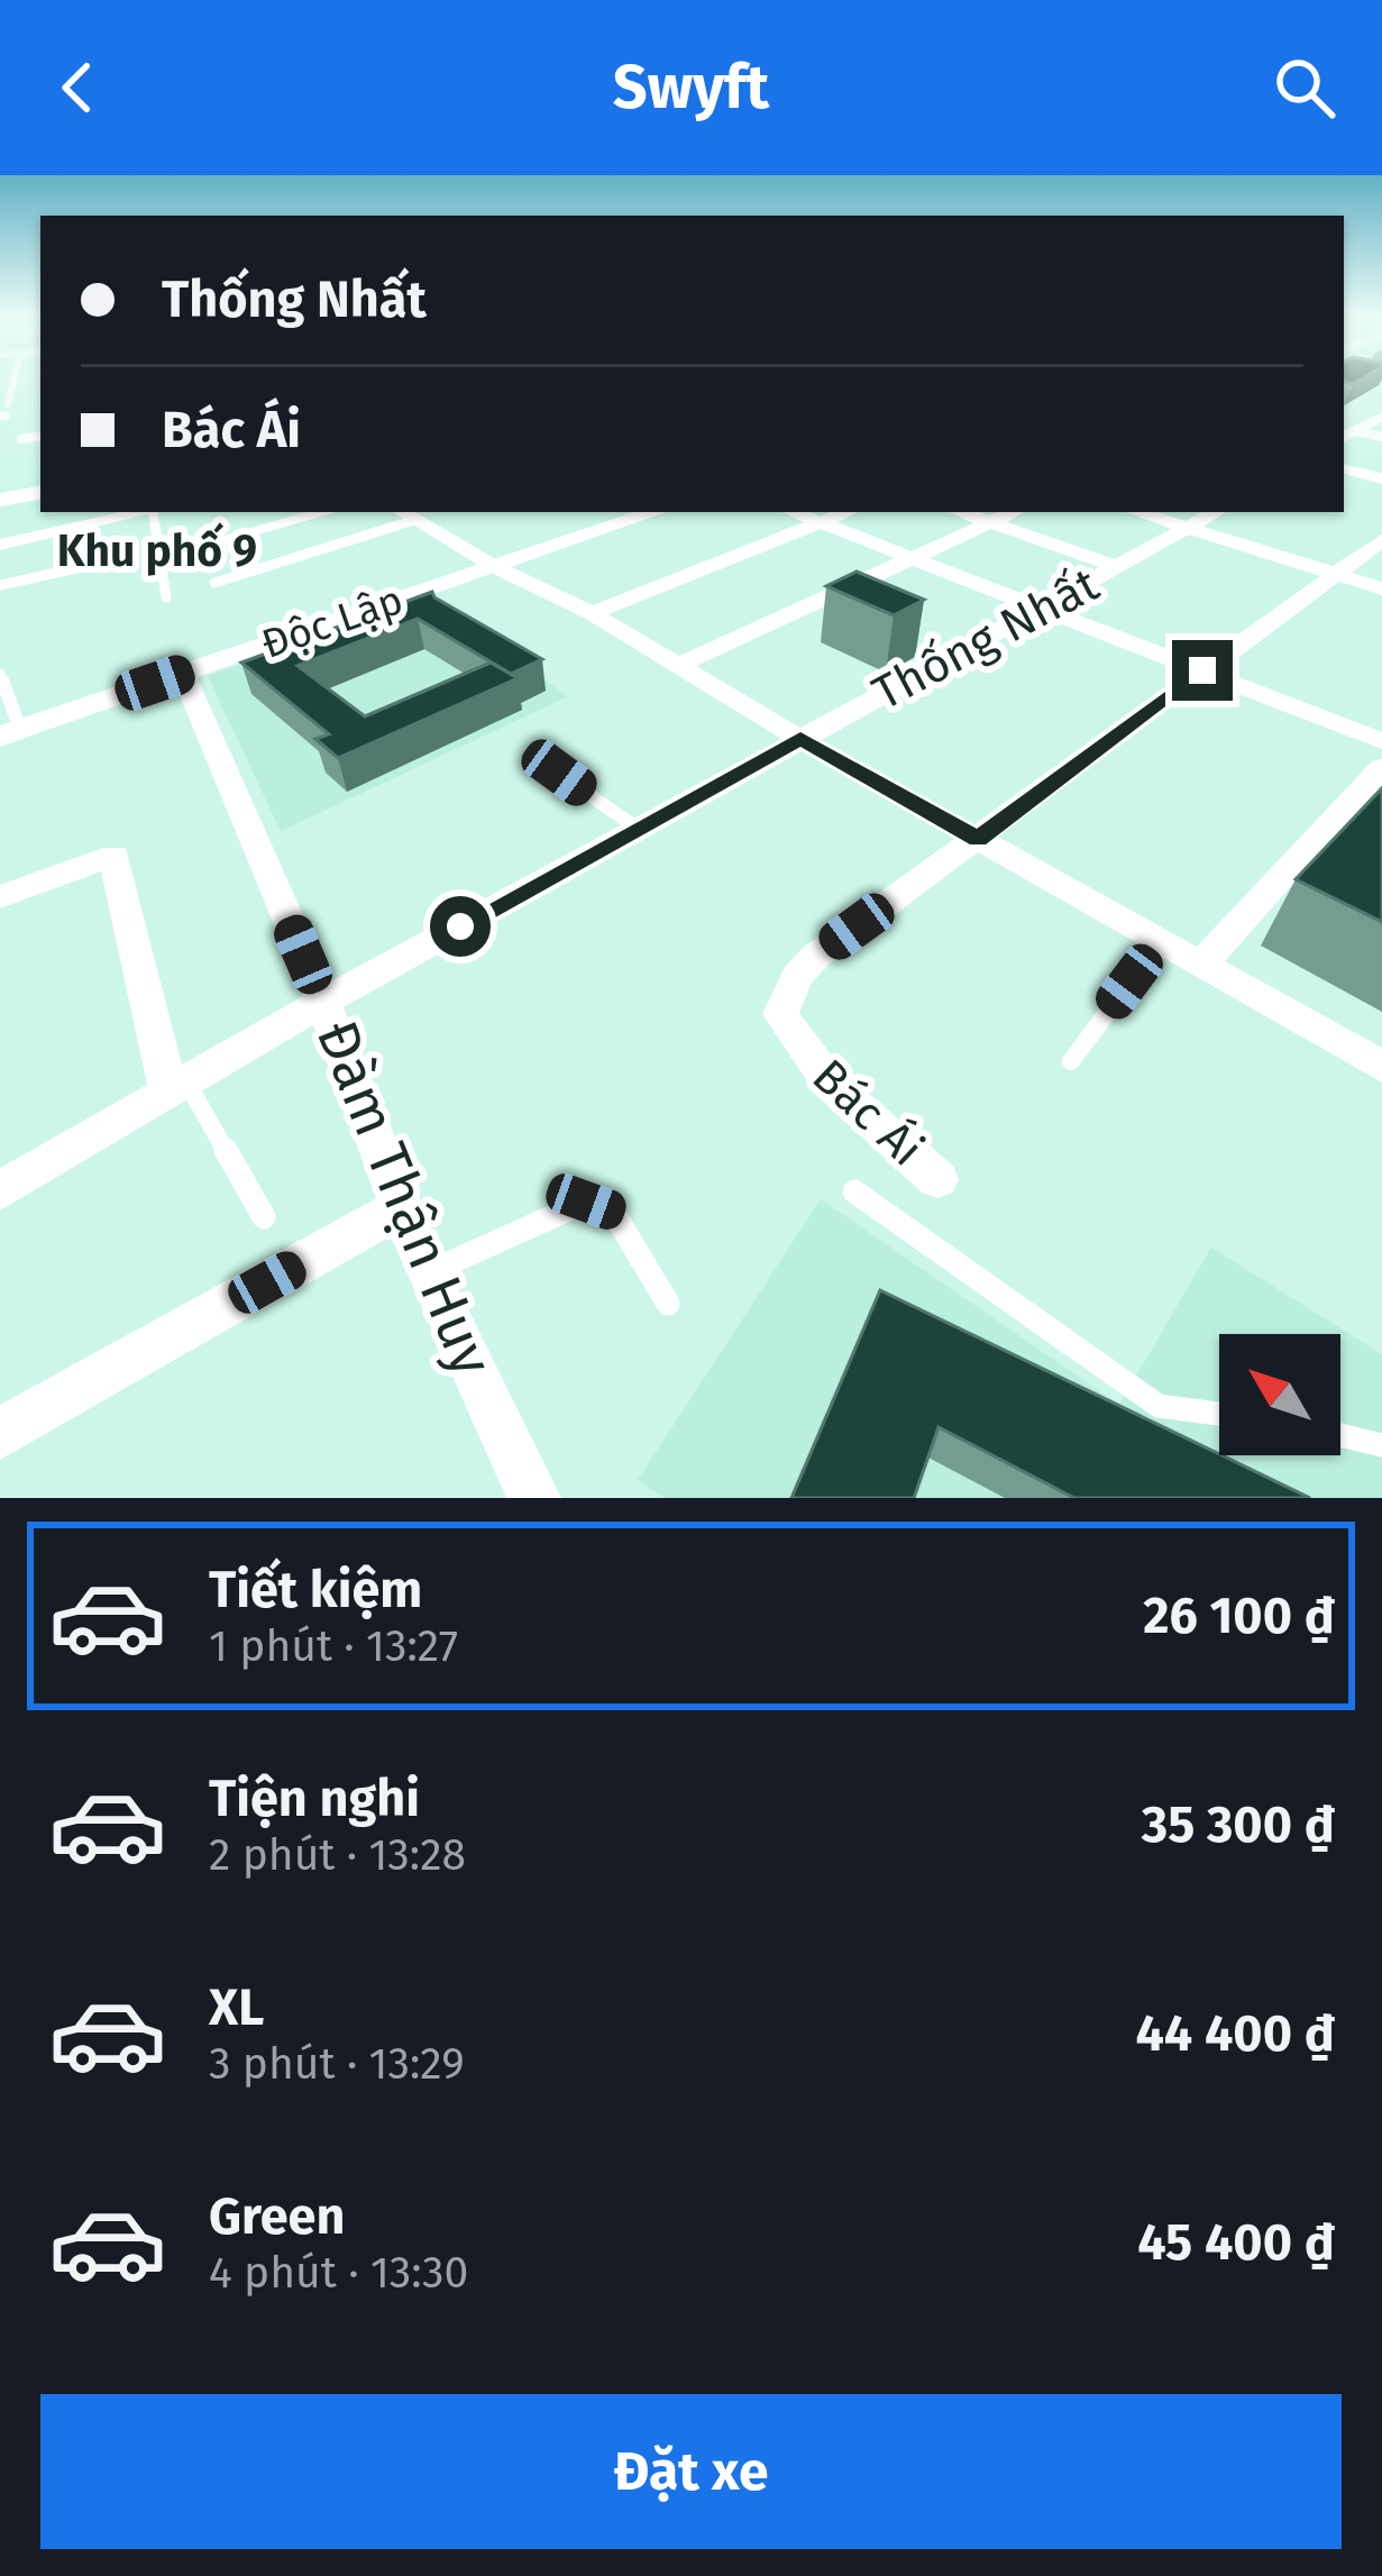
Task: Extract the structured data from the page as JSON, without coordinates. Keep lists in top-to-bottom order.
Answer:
{
  "streets": {
    "street": [
      "Độc Lập",
      "Thống Nhất",
      "Bác Ái",
      "Đàm Thận Huy"
    ]
  },
  "crossings": [
    ["Độc Lập", "Đàm Thận Huy"],
    ["Thống Nhất", "Đàm Thận Huy"]
  ],
  "districts": ["Khu phố 9"],
  "north": "top left",
  "page": {
    "header": "Swyft",
    "banner": ["Thống Nhất", "Bác Ái"],
    "list": [
      {
        "name": "Tiết kiệm",
        "note": "1 phút · 13:27",
        "value": "26 100 ₫"
      },
      {
        "name": "Tiện nghi",
        "note": "2 phút · 13:28",
        "value": "35 300 ₫"
      },
      {
        "name": "XL",
        "note": "3 phút · 13:29",
        "value": "44 400 ₫"
      },
      {
        "name": "Green",
        "note": "4 phút · 13:30",
        "value": "45 400 ₫"
      }
    ],
    "buttons": "Đặt xe"
  }
}
